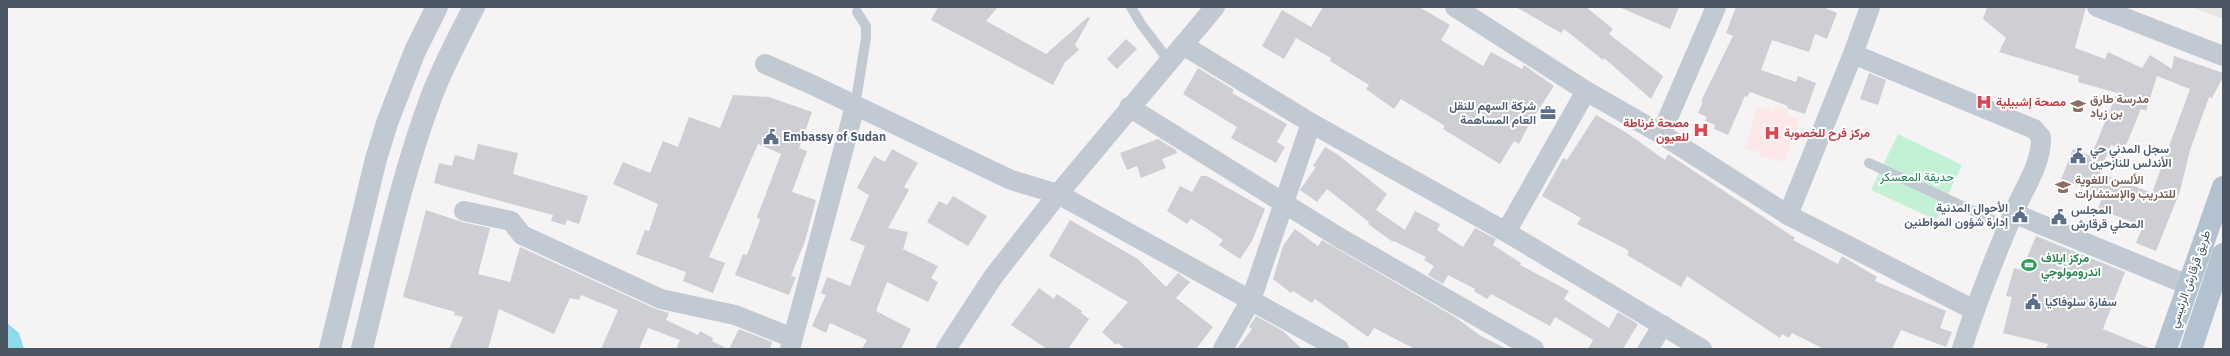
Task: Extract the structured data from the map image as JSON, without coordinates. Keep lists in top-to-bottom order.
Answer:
{
  "streets": {
    "main road": ["طريق قرقارش الرئيسي"]
  },
  "parks": ["حديقة المعسكر"],
  "places": {
    "hospital": ["مصحة إشبيلية", "مصحة غرناطة للعيون", "مركز فرح للخصوبة"],
    "school or university": ["مدرسة طارق بن زياد", "الألسن اللغوية للتدريب والإستشارات"],
    "office": ["شركة السهم للنقل العام المساهمة"],
    "public building": [
      "Embassy of Sudan",
      "سجل المدني حي الأندلس للنازحين",
      "الأحوال المدنية إدارة شؤون المواطنين",
      "المجلس المحلي قرقارش",
      "سفارة سلوفاكيا"
    ],
    "sports": ["مركز ايلاف اندرومولوجي"]
  }
}
